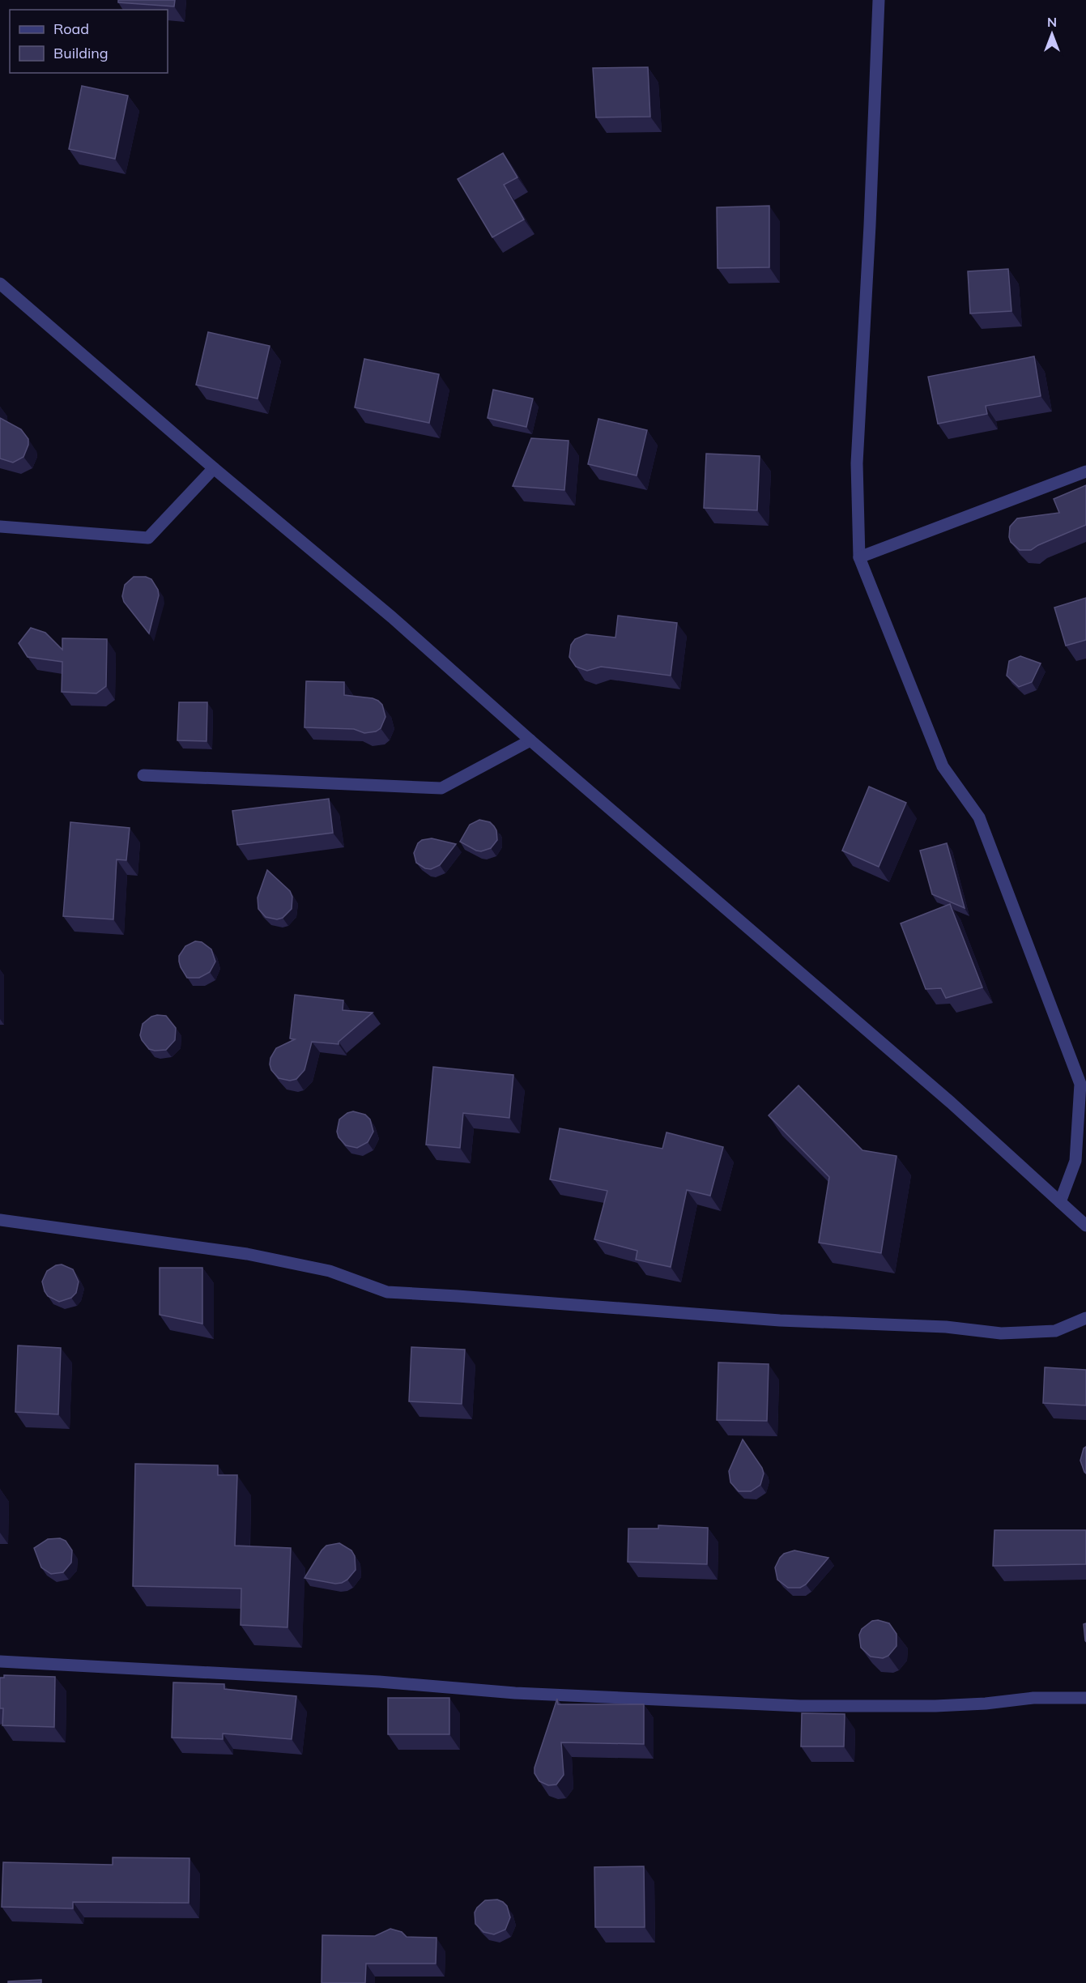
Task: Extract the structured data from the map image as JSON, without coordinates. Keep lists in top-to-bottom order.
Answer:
{
  "legend": ["Road", "Building"],
  "north": "top"
}
